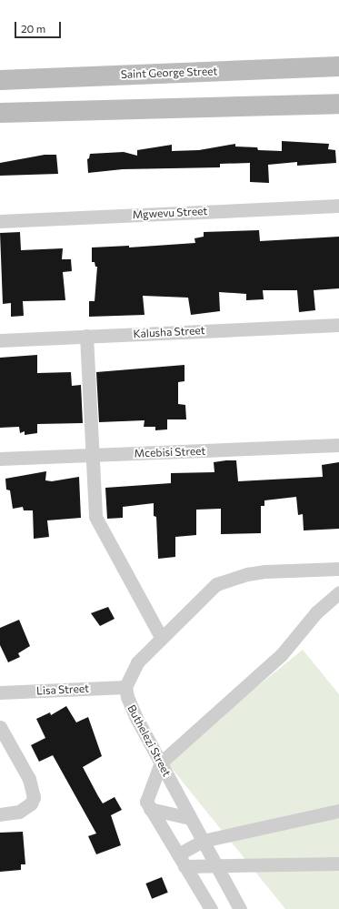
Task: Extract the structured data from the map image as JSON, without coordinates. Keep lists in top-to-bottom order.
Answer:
{
  "streets": {
    "main road": ["Saint George Street"],
    "street": [
      "Mgwevu Street",
      "Kalusha Street",
      "Mcebisi Street",
      "Lisa Street",
      "Buthelezi Street"
    ]
  },
  "crossings": [
    ["Lisa Street", "Buthelezi Street"]
  ],
  "scale_bar": "20 m"
}
